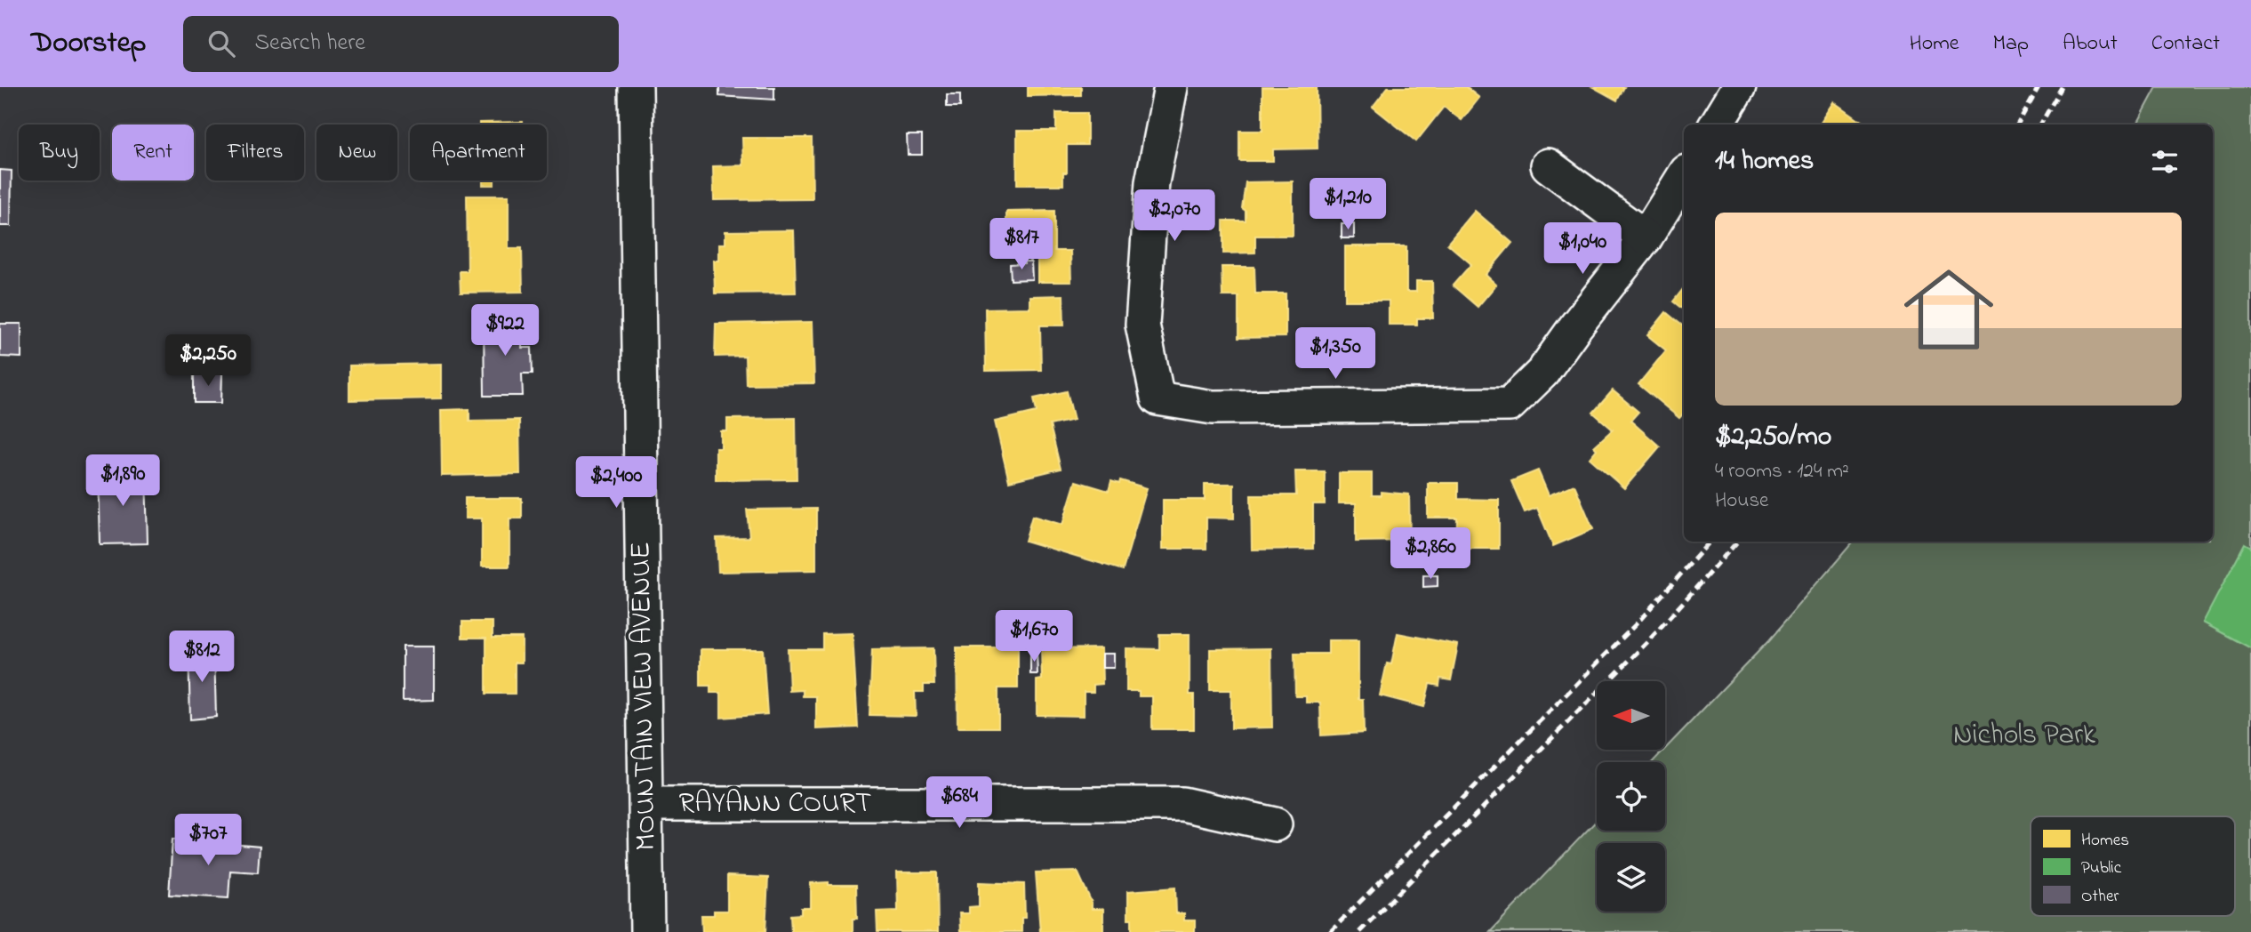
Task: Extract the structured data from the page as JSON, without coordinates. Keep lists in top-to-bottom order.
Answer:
{
  "streets": {
    "street": ["MOUNTAIN VIEW AVENUE", "RAYANN COURT"]
  },
  "crossings": [
    ["MOUNTAIN VIEW AVENUE", "RAYANN COURT"]
  ],
  "parks": ["Nichols Park"],
  "legend": ["Homes", "Public", "Other"],
  "north": "left",
  "page": {
    "header": "Doorstep",
    "search": "Search here",
    "nav": [
      "Home",
      "Map",
      "About",
      "Contact"
    ],
    "chip": [
      "Buy",
      "Rent",
      "Filters",
      "New",
      "Apartment"
    ],
    "heading": "14 homes",
    "price": [
      "$1,210",
      "$2,070",
      "$817",
      "$1,040",
      "$922",
      "$1,350",
      "$2,250",
      "$1,890",
      "$2,400",
      "$2,860",
      "$1,670",
      "$812",
      "$684",
      "$707"
    ],
    "list": [
      {
        "name": "$2,250/mo",
        "note": "4 rooms · 124 m² · House"
      }
    ]
  }
}
